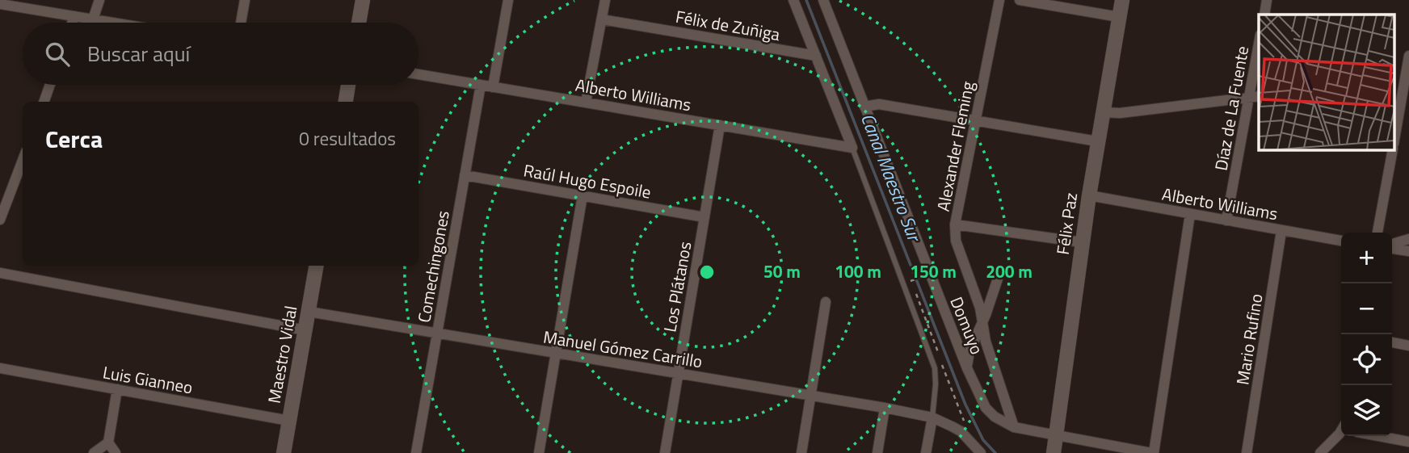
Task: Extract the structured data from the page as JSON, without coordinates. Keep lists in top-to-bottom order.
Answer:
{
  "streets": {
    "main road": ["Félix Paz", "Maestro Vidal"],
    "street": [
      "Félix de Zuñiga",
      "Alberto Williams",
      "Díaz de La Fuente",
      "Alexander Fleming",
      "Raúl Hugo Espoile",
      "Comechingones",
      "Los Plátanos",
      "Domuyo",
      "Mario Rufino",
      "Manuel Gómez Carrillo",
      "Luis Gianneo"
    ]
  },
  "crossings": [
    ["Alberto Williams", "Díaz de La Fuente"],
    ["Alberto Williams", "Félix Paz"],
    ["Alberto Williams", "Comechingones"],
    ["Alberto Williams", "Los Plátanos"],
    ["Alberto Williams", "Mario Rufino"],
    ["Alexander Fleming", "Domuyo"],
    ["Raúl Hugo Espoile", "Comechingones"],
    ["Raúl Hugo Espoile", "Los Plátanos"],
    ["Comechingones", "Manuel Gómez Carrillo"],
    ["Los Plátanos", "Manuel Gómez Carrillo"],
    ["Manuel Gómez Carrillo", "Maestro Vidal"],
    ["Maestro Vidal", "Luis Gianneo"]
  ],
  "water": ["Canal Maestro Sur"],
  "page": {
    "search": "Buscar aquí",
    "heading": ["Cerca", "0 resultados"],
    "map_buttons": ["+", "−"]
  },
  "rings": [
    "50 m",
    "100 m",
    "150 m",
    "200 m"
  ]
}
